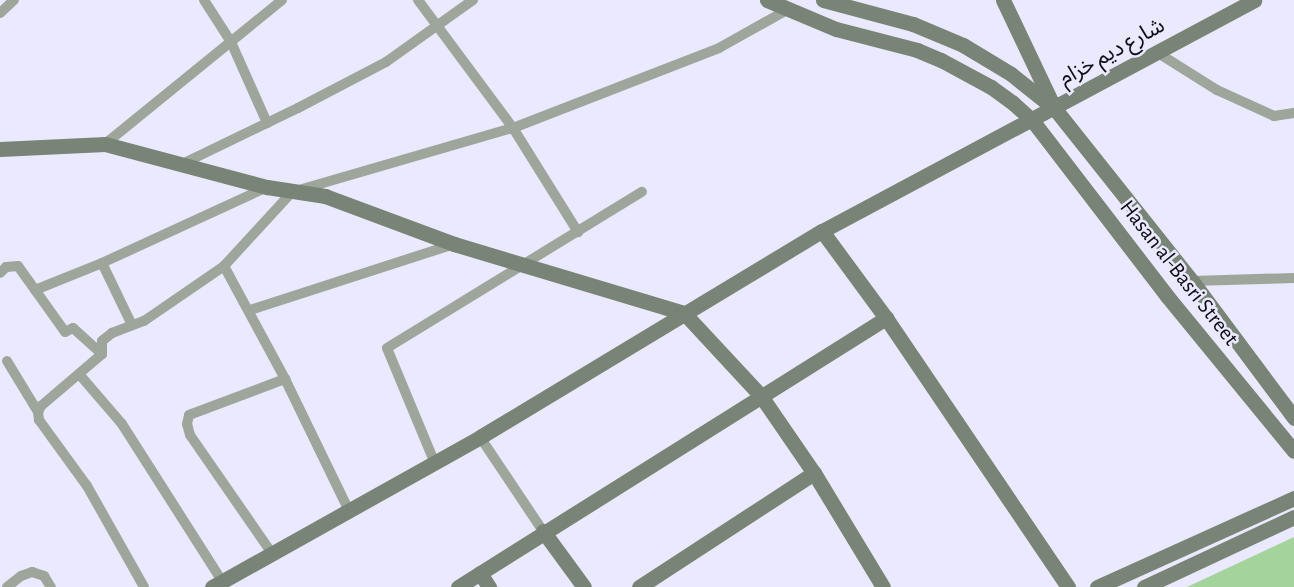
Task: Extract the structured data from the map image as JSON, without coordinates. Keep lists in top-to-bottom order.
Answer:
{
  "streets": {
    "street": ["شارع ديم خزام", "Hasan al-Basri Street"]
  },
  "crossings": [
    ["شارع ديم خزام", "Hasan al-Basri Street"]
  ]
}
